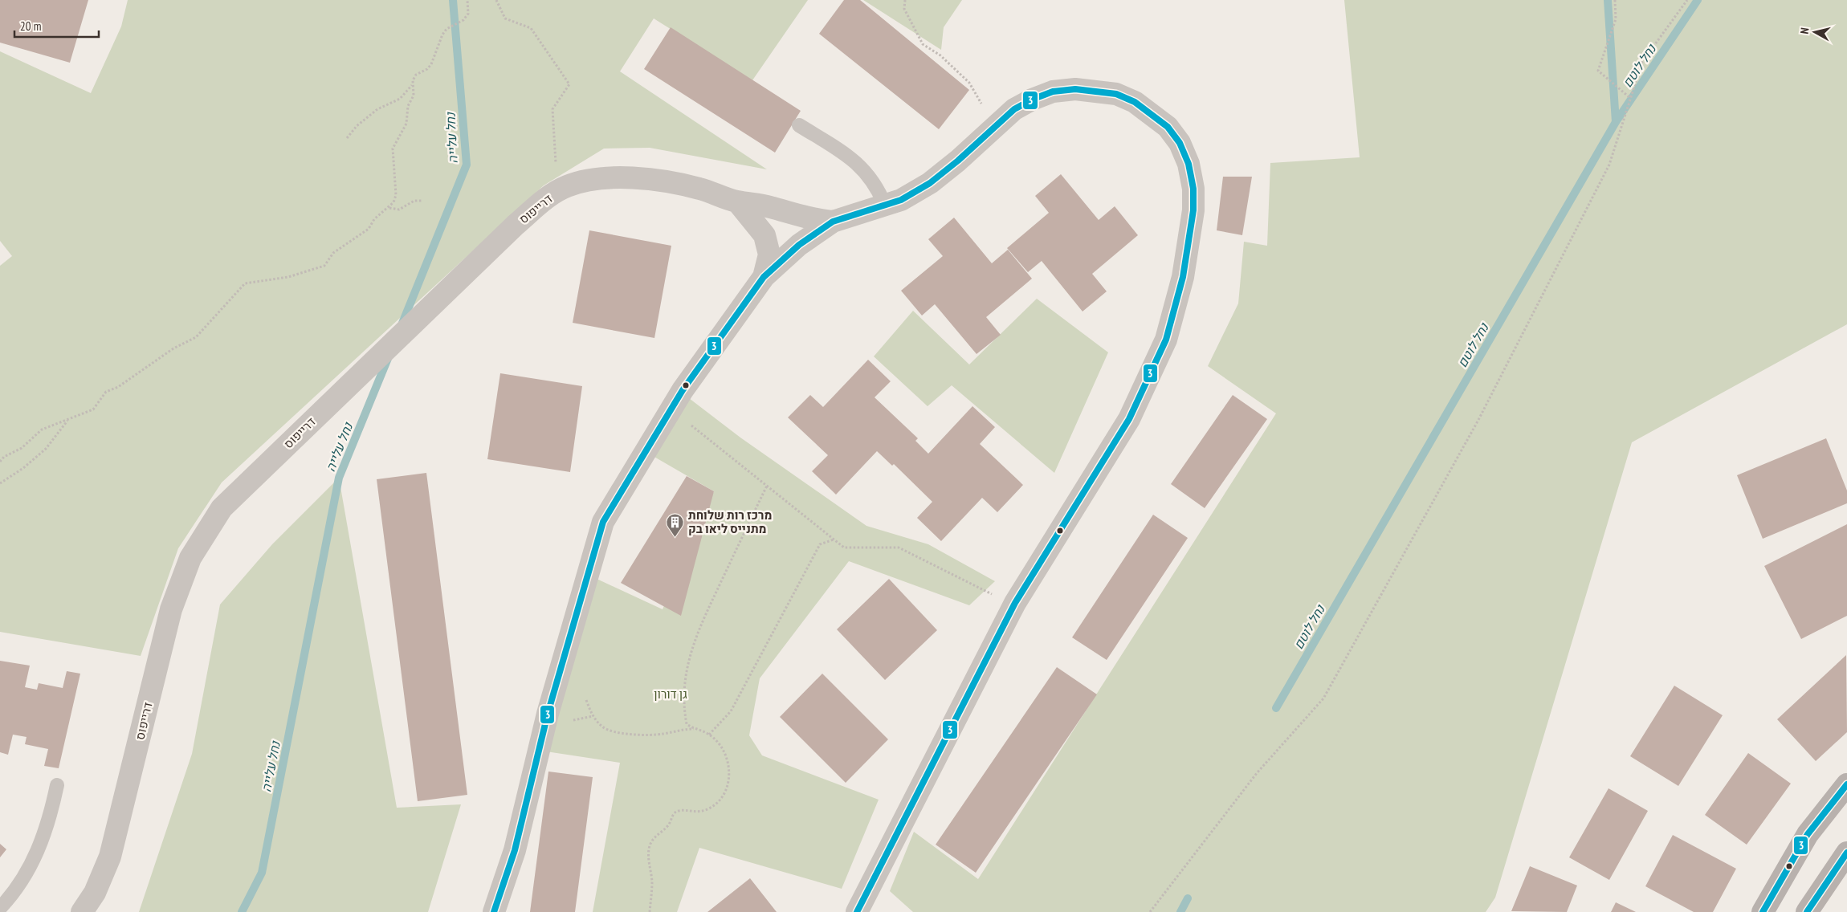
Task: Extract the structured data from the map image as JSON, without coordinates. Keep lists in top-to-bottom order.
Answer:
{
  "streets": {
    "street": ["דרייפוס"]
  },
  "water": ["נחל לוטם", "נחל עלייה"],
  "parks": ["גן דורון"],
  "places": {
    "building": ["מרכז רות שלוחת מתנייס ליאו בק"]
  },
  "lines": ["transit line 3"],
  "scale_bar": "20 m",
  "north": "left"
}
